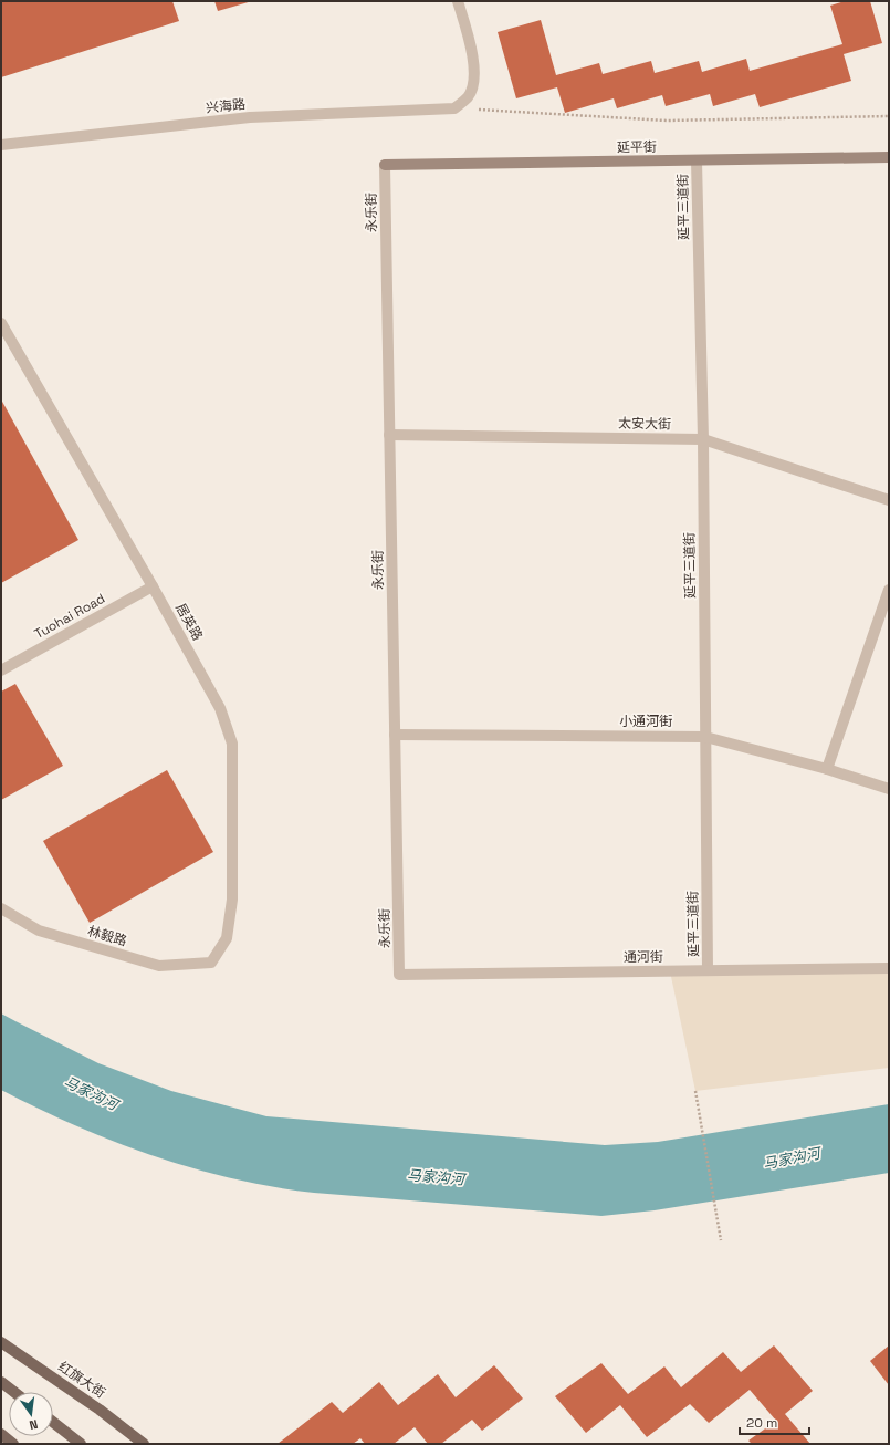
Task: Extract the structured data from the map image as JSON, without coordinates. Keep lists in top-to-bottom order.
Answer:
{
  "streets": {
    "main road": ["红旗大街"],
    "street": [
      "兴海路",
      "延平街",
      "延平三道街",
      "永乐街",
      "太安大街",
      "Tuohai Road",
      "居英路",
      "小通河街",
      "林毅路",
      "通河街"
    ]
  },
  "crossings": [
    ["延平街", "延平三道街"],
    ["延平街", "永乐街"],
    ["延平三道街", "太安大街"],
    ["延平三道街", "小通河街"],
    ["延平三道街", "通河街"],
    ["永乐街", "太安大街"],
    ["永乐街", "小通河街"],
    ["永乐街", "通河街"],
    ["Tuohai Road", "居英路"],
    ["居英路", "林毅路"]
  ],
  "water": ["马家沟河"],
  "scale_bar": "20 m",
  "north": "bottom"
}
